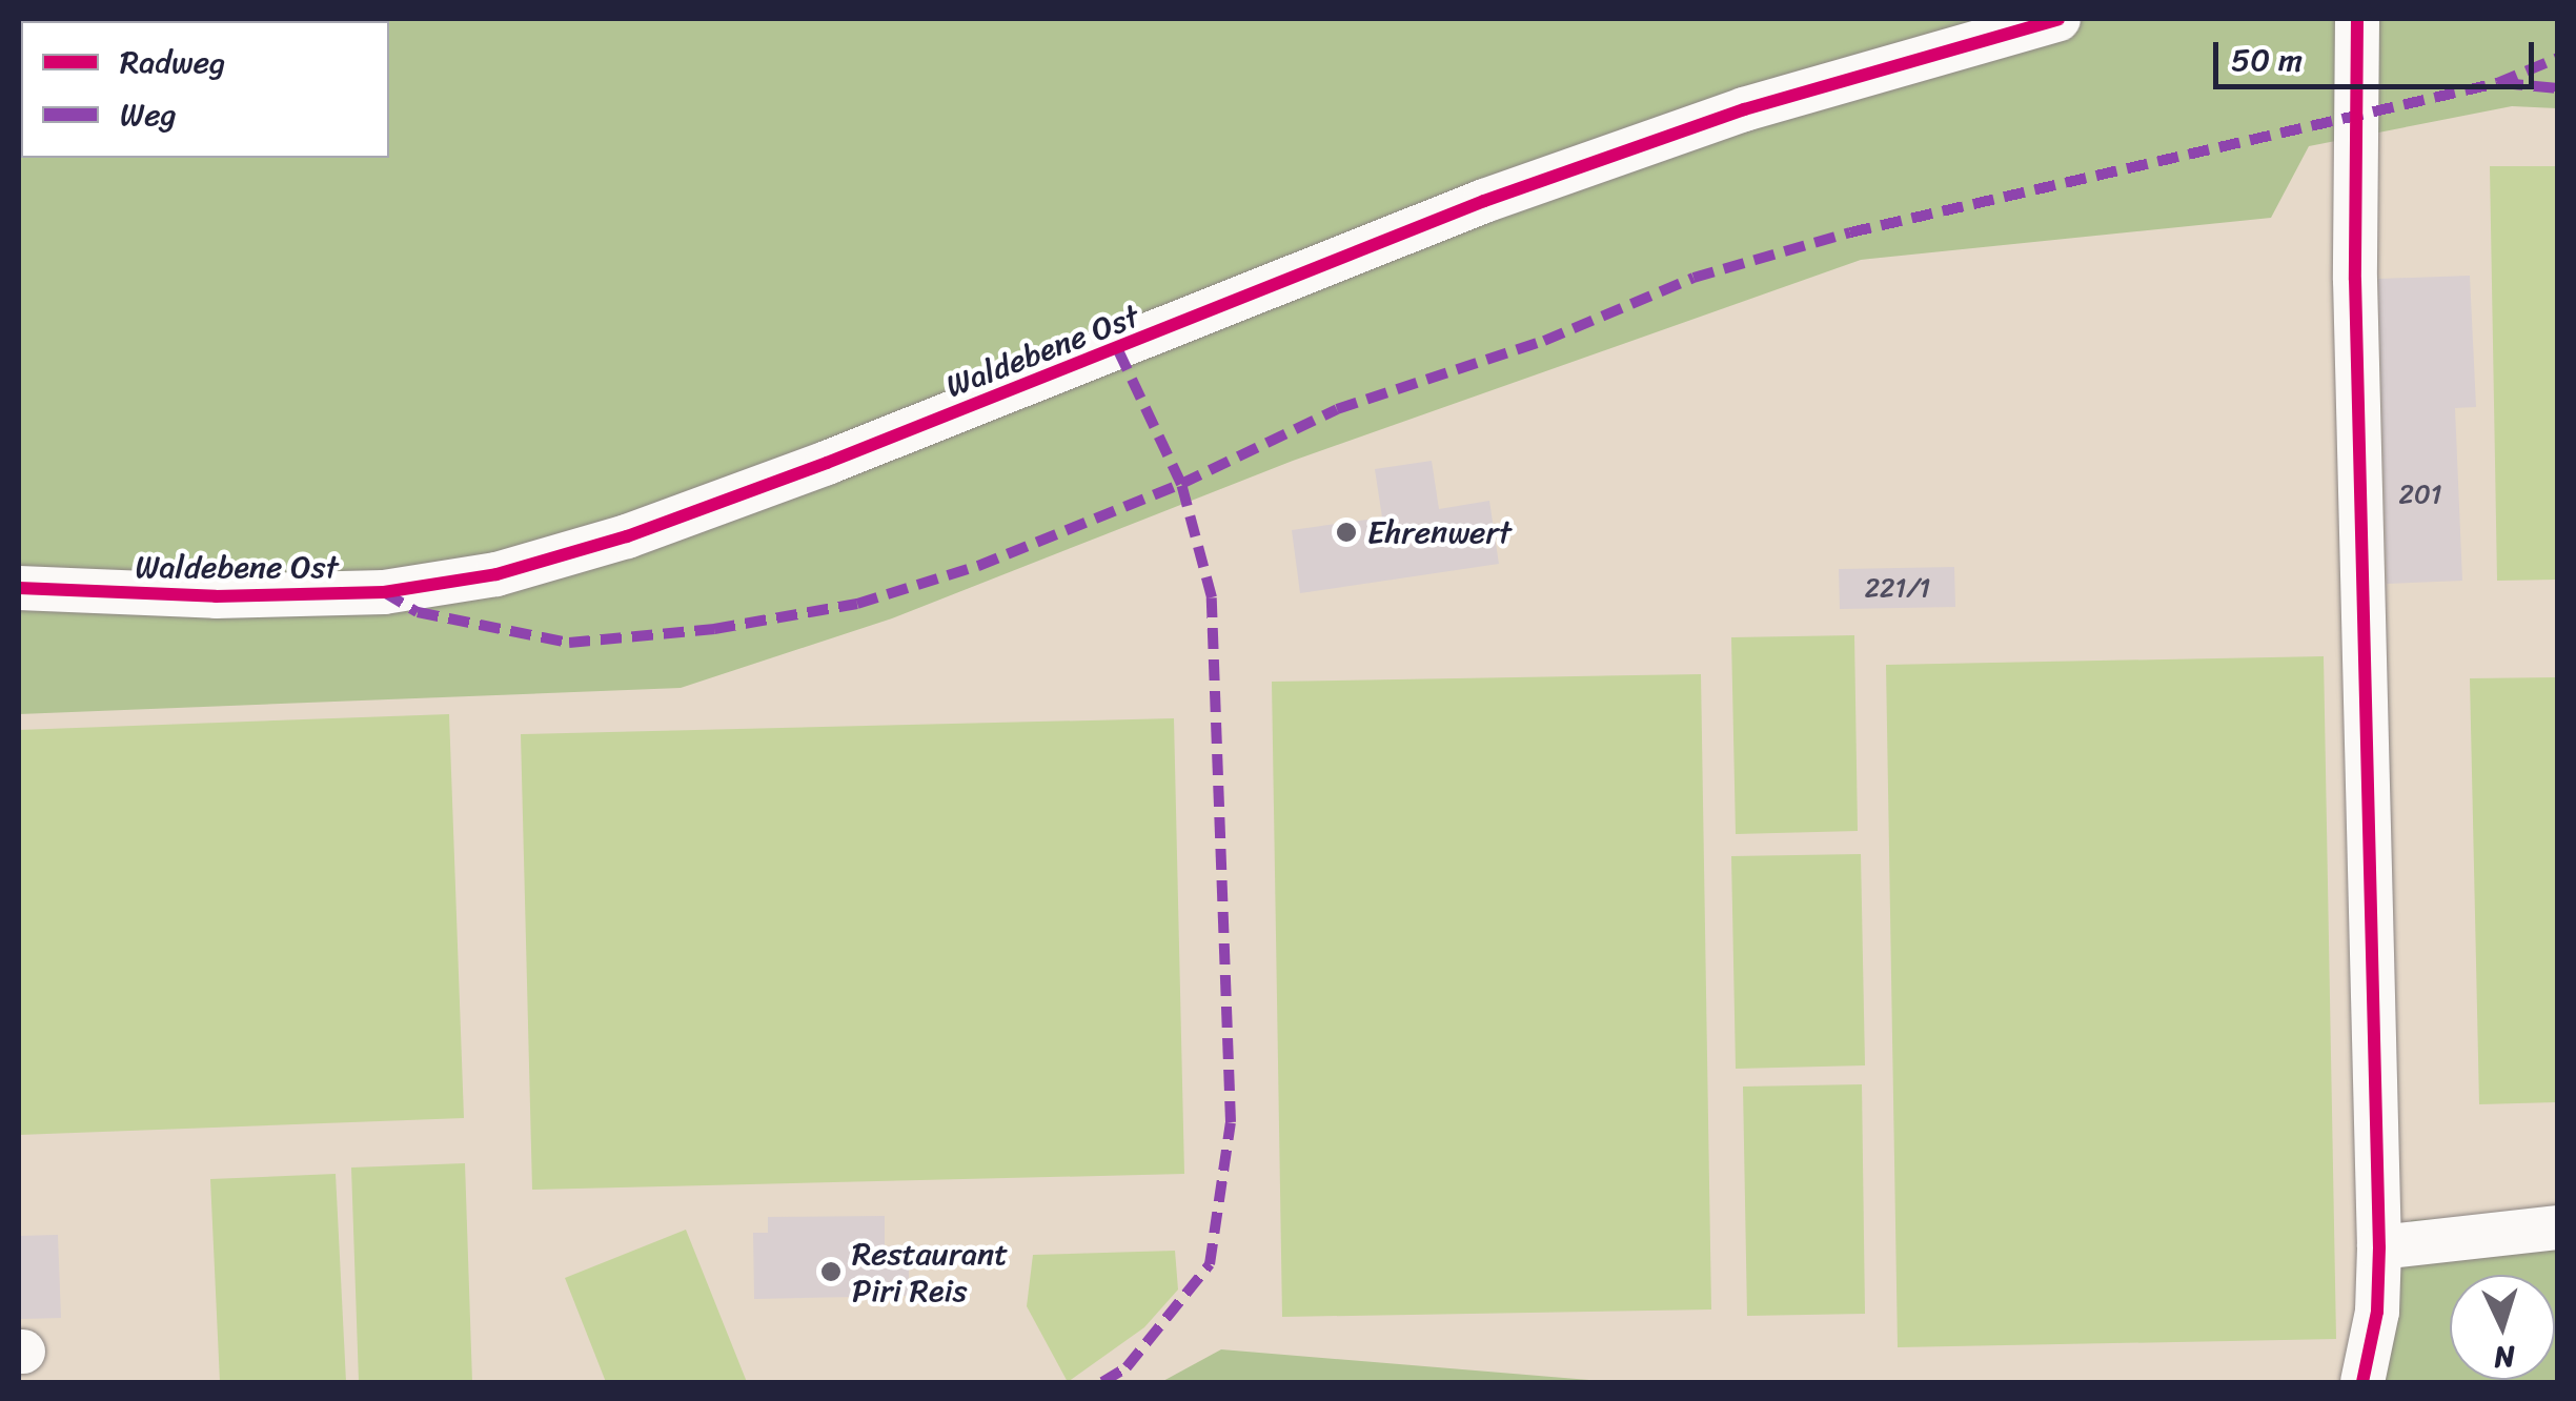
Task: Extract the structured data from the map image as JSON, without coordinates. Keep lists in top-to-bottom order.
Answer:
{
  "streets": {
    "street": ["Waldebene Ost"]
  },
  "places": ["Ehrenwert", "Restaurant Piri Reis"],
  "house_numbers": ["201", "221/1"],
  "legend": ["Radweg", "Weg"],
  "scale_bar": "50 m",
  "north": "bottom"
}
